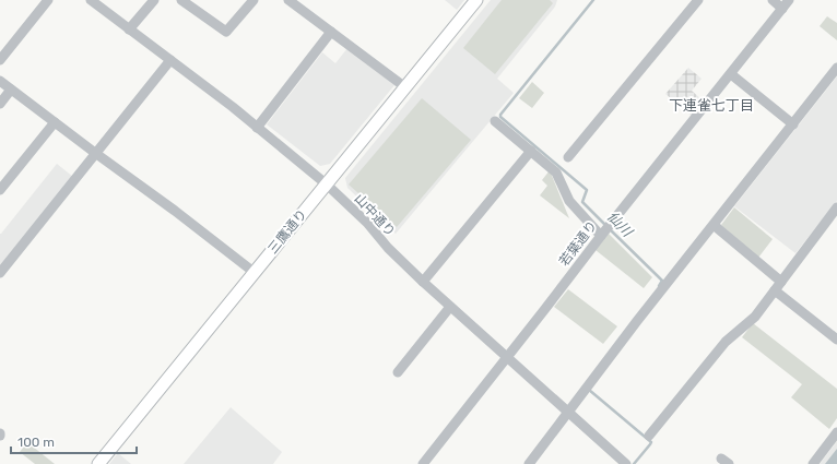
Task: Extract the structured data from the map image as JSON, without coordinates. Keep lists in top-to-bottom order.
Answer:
{
  "streets": {
    "main road": ["三鷹通り"],
    "street": ["山中通り", "若葉通り"]
  },
  "crossings": [
    ["山中通り", "三鷹通り"],
    ["山中通り", "若葉通り"]
  ],
  "districts": ["下連雀七丁目"],
  "water": ["仙川"],
  "scale_bar": "100 m"
}
